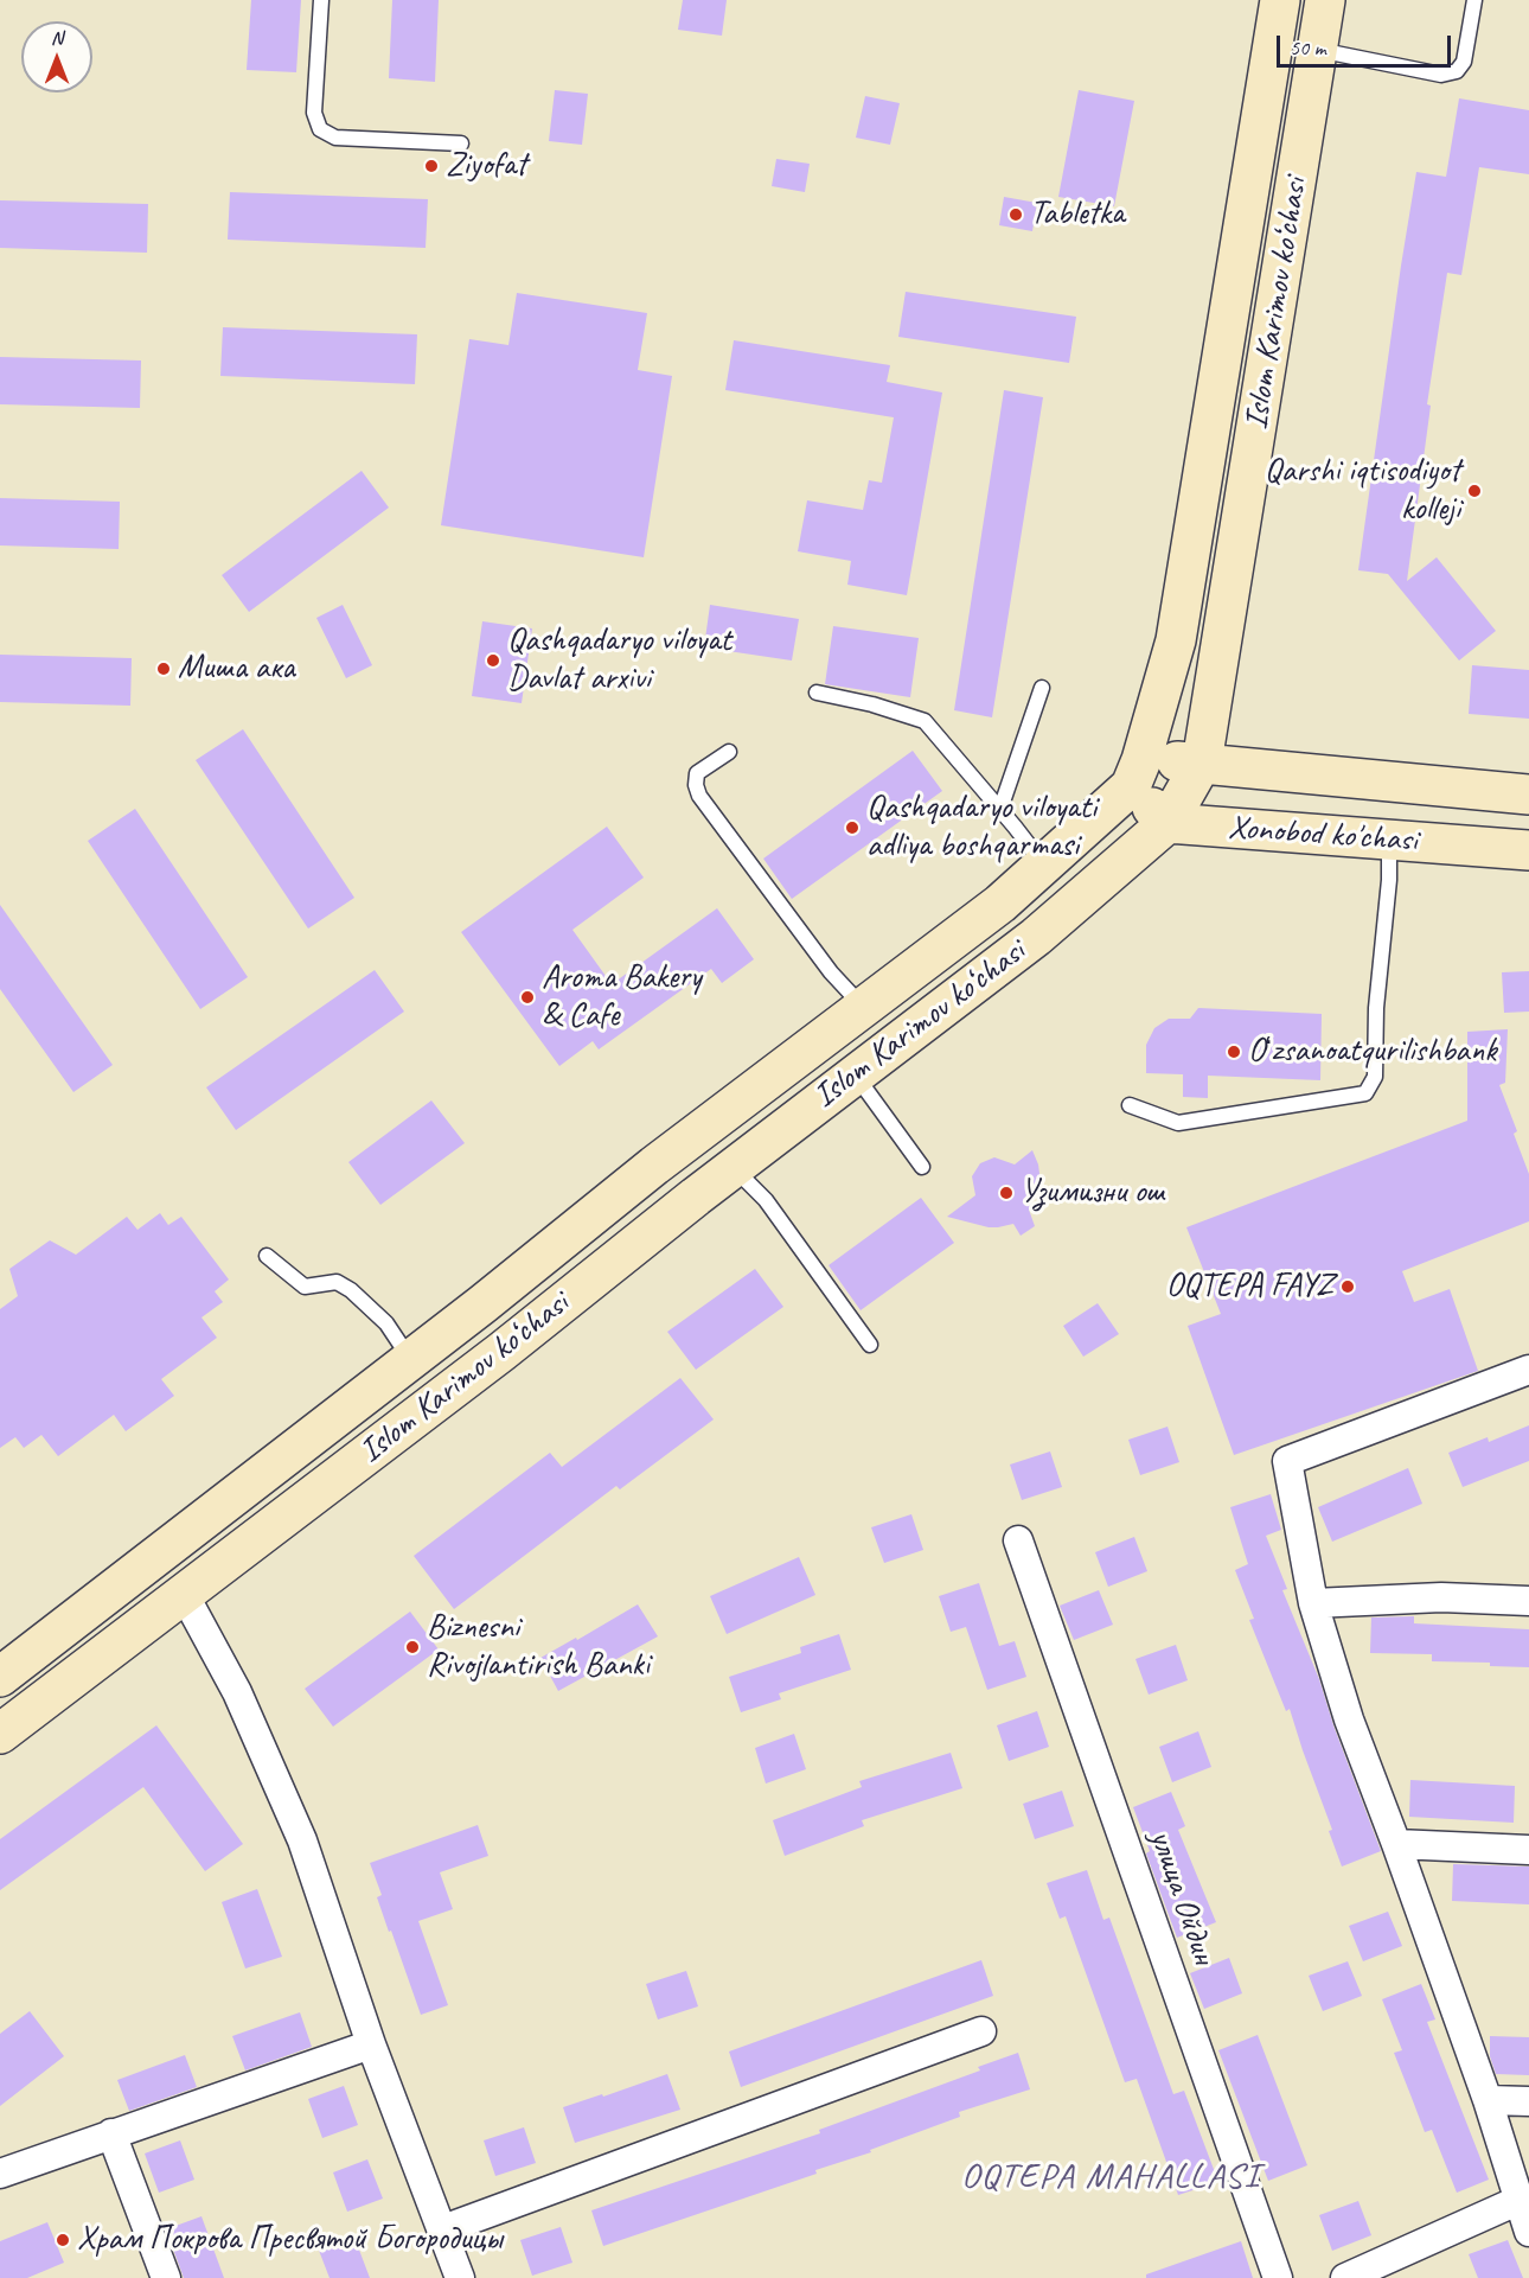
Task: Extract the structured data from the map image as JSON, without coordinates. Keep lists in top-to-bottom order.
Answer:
{
  "streets": {
    "main road": ["Islom Karimov ko‘chasi", "Xonobod ko'chasi"],
    "street": ["улица Ойдин"]
  },
  "crossings": [
    ["Islom Karimov ko‘chasi", "Xonobod ko'chasi"]
  ],
  "districts": ["OQTEPA MAHALLASI"],
  "places": [
    "Ziyofat",
    "Tabletka",
    "Qarshi iqtisodiyot kolleji",
    "Qashqadaryo viloyat Davlat arxivi",
    "Миша ака",
    "Qashqadaryo viloyati adliya boshqarmasi",
    "Aroma Bakery & Cafe",
    "Oʻzsanoatqurilishbank",
    "Узимизни ош",
    "OQTEPA FAYZ",
    "Biznesni Rivojlantirish Banki",
    "Храм Покрова Пресвятой Богородицы"
  ],
  "scale_bar": "50 m",
  "north": "top"
}
